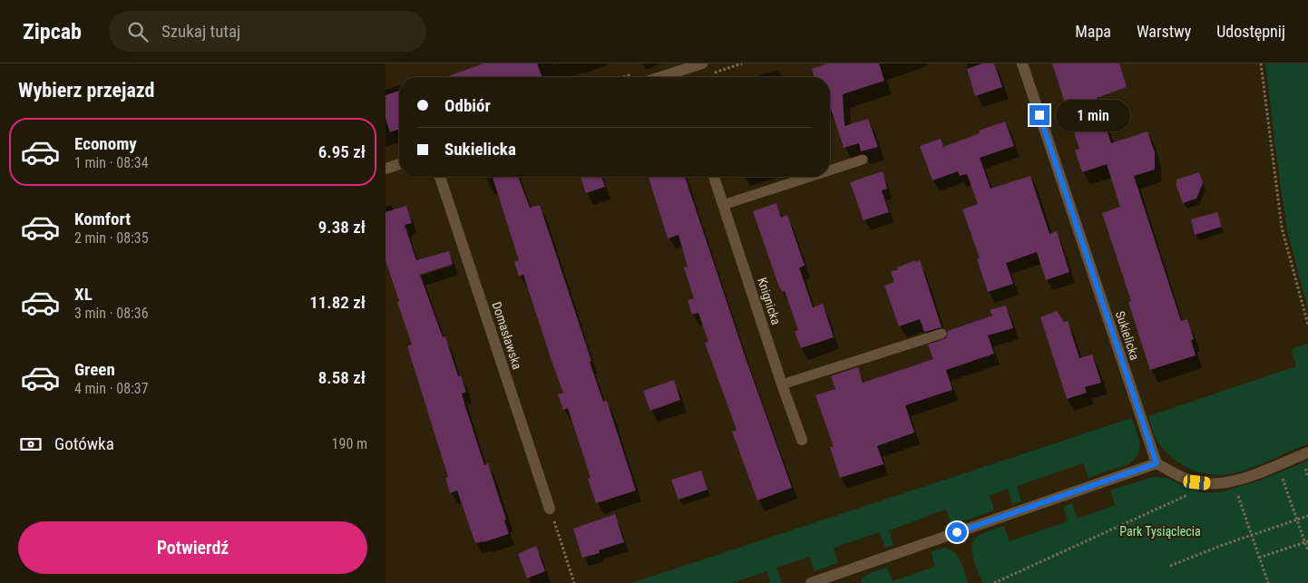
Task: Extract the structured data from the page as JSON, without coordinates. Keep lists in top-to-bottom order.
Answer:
{
  "streets": {
    "street": ["Knignicka", "Domasławska", "Sukielicka"]
  },
  "parks": ["Park Tysiąclecia"],
  "page": {
    "header": "Zipcab",
    "search": "Szukaj tutaj",
    "nav": ["Mapa", "Warstwy", "Udostępnij"],
    "heading": "Wybierz przejazd",
    "banner": ["Odbiór", "Sukielicka"],
    "bubble": "1 min",
    "list": [
      {
        "name": "Economy",
        "note": "1 min · 08:34",
        "value": "6.95 zł"
      },
      {
        "name": "Komfort",
        "note": "2 min · 08:35",
        "value": "9.38 zł"
      },
      {
        "name": "XL",
        "note": "3 min · 08:36",
        "value": "11.82 zł"
      },
      {
        "name": "Green",
        "note": "4 min · 08:37",
        "value": "8.58 zł"
      }
    ],
    "pay": ["Gotówka", "190 m"],
    "buttons": "Potwierdź"
  }
}
